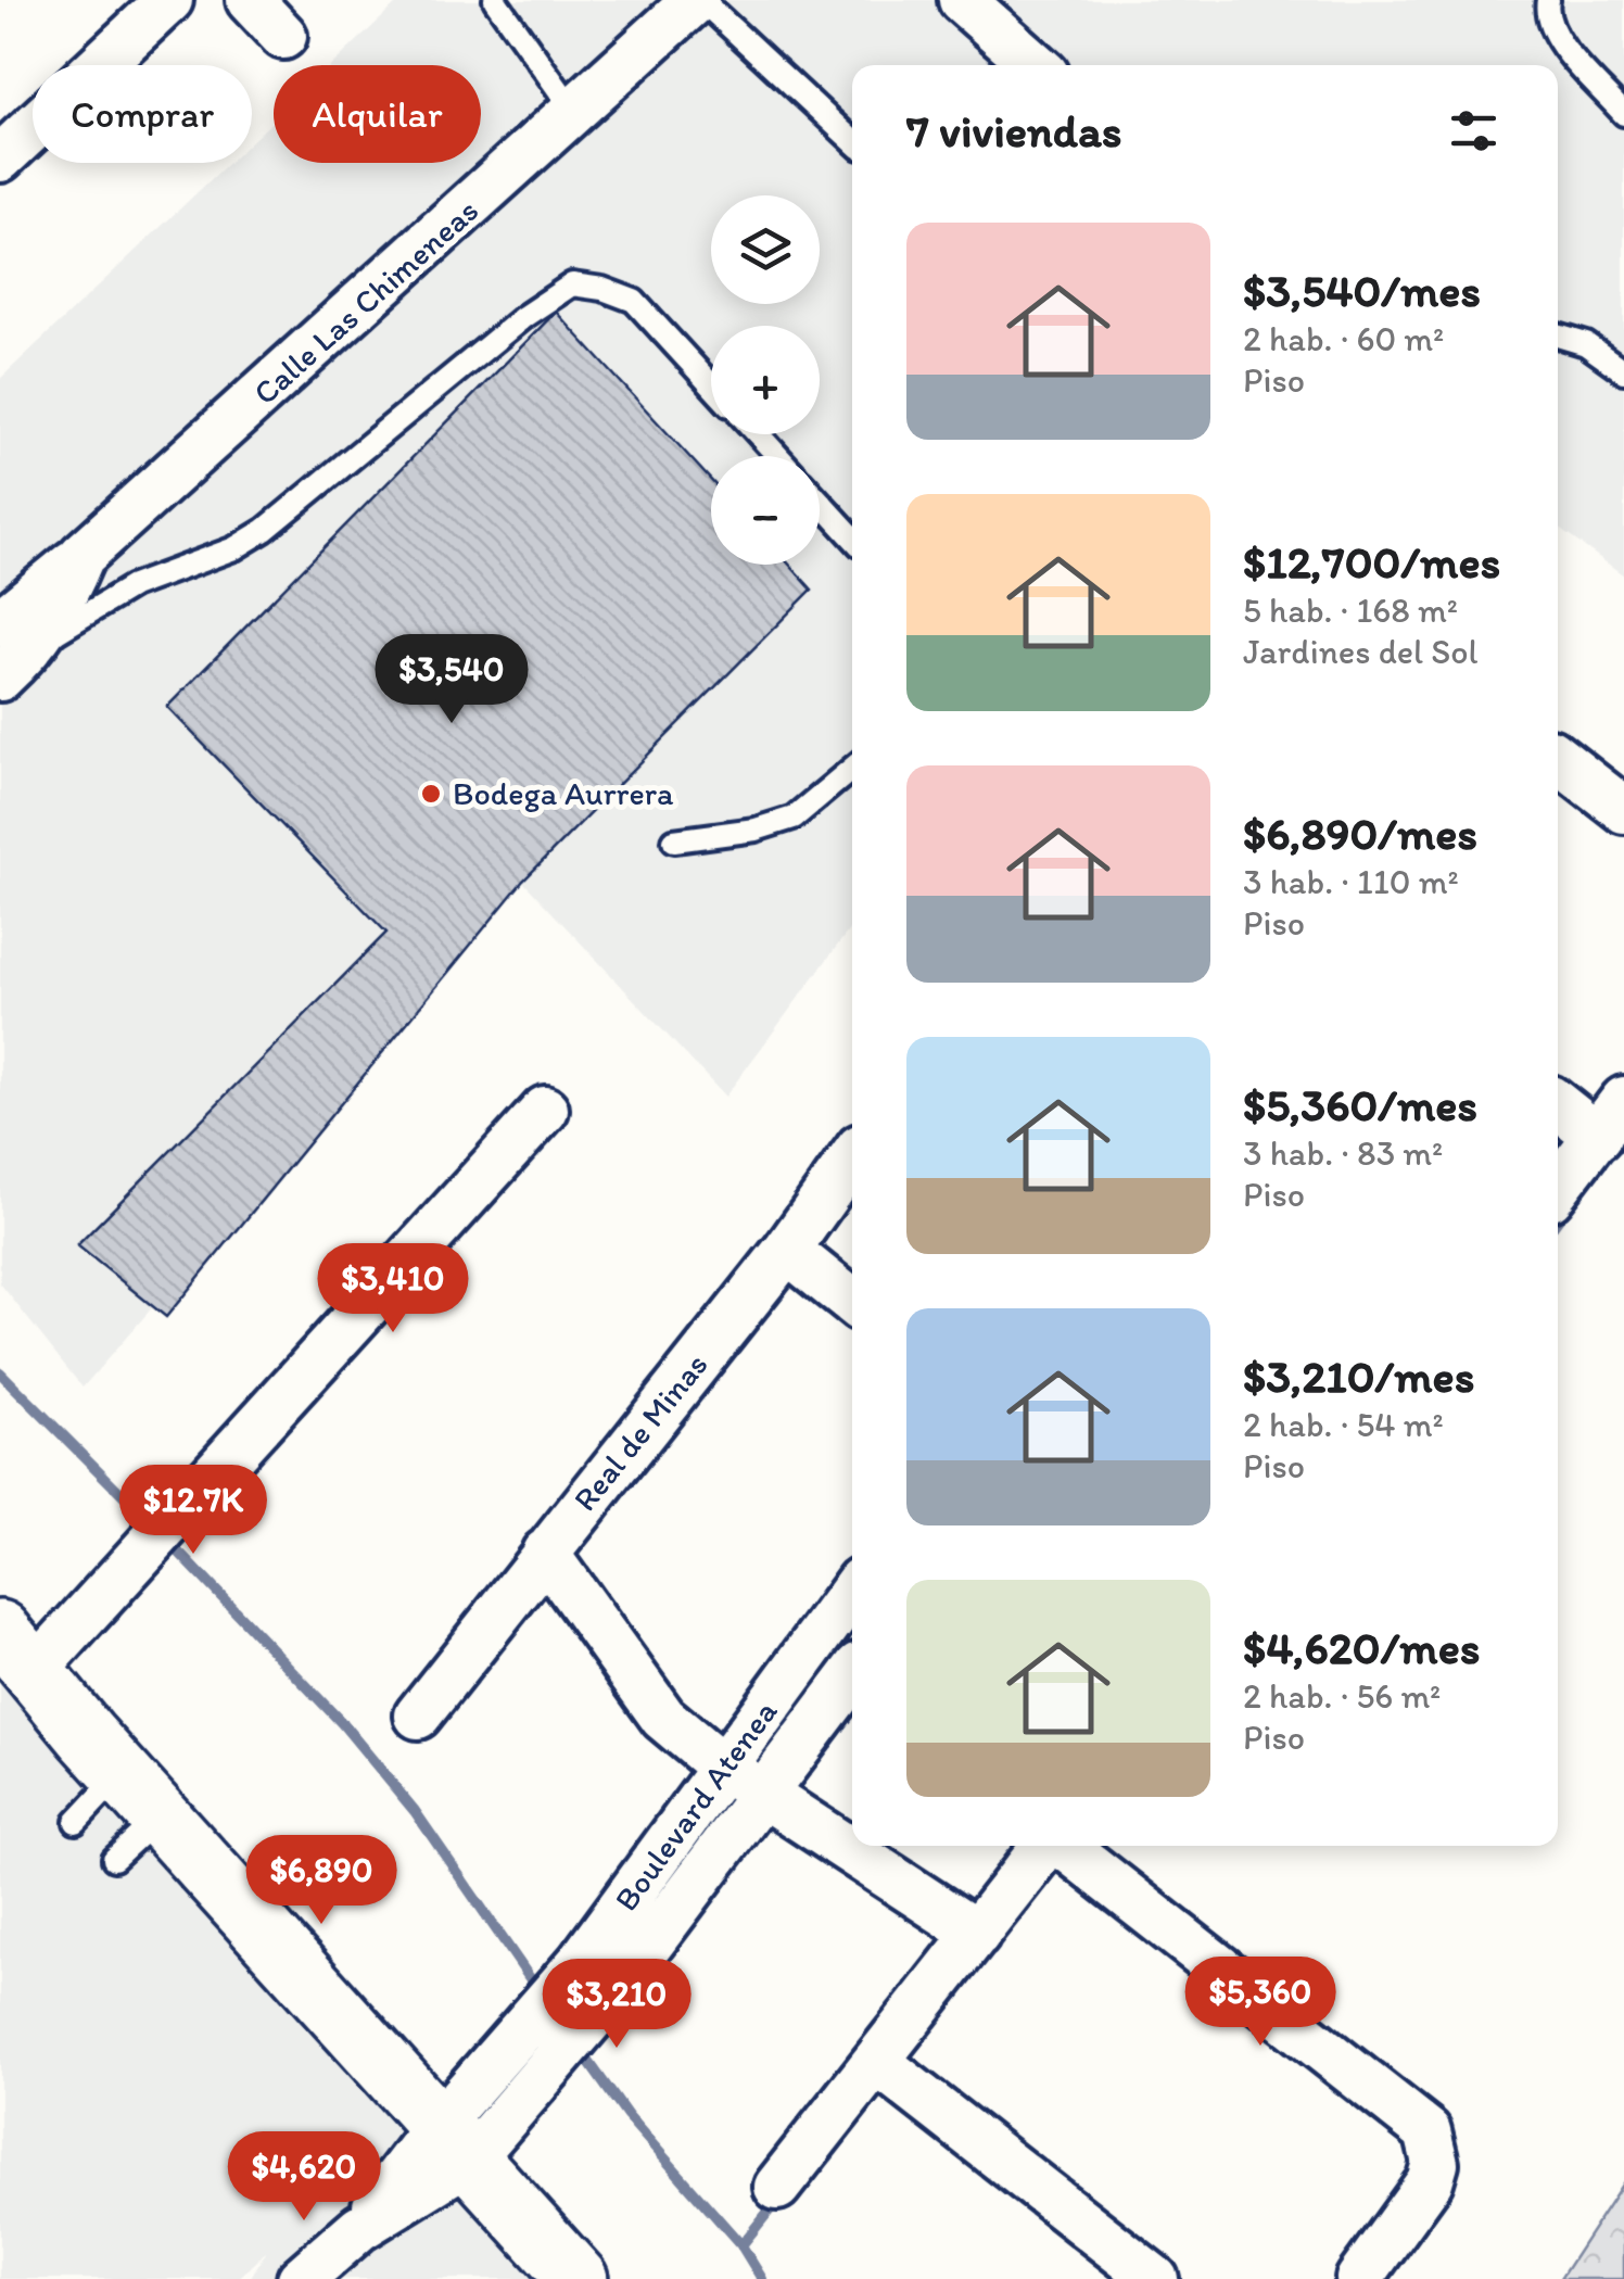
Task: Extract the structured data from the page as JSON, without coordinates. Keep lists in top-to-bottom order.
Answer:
{
  "streets": {
    "street": ["Calle Las Chimeneas", "Real de Minas", "Boulevard Atenea"]
  },
  "places": ["Bodega Aurrera"],
  "page": {
    "chip": ["Comprar", "Alquilar"],
    "heading": "7 viviendas",
    "map_buttons": ["+", "−"],
    "list": [
      {
        "name": "$3,540/mes",
        "note": "2 hab. · 60 m² · Piso"
      },
      {
        "name": "$12,700/mes",
        "note": "5 hab. · 168 m² · Jardines del Sol"
      },
      {
        "name": "$6,890/mes",
        "note": "3 hab. · 110 m² · Piso"
      },
      {
        "name": "$5,360/mes",
        "note": "3 hab. · 83 m² · Piso"
      },
      {
        "name": "$3,210/mes",
        "note": "2 hab. · 54 m² · Piso"
      },
      {
        "name": "$4,620/mes",
        "note": "2 hab. · 56 m² · Piso"
      }
    ],
    "price": [
      "$3,540",
      "$3,410",
      "$12.7K",
      "$6,890",
      "$5,360",
      "$3,210",
      "$4,620"
    ]
  }
}
